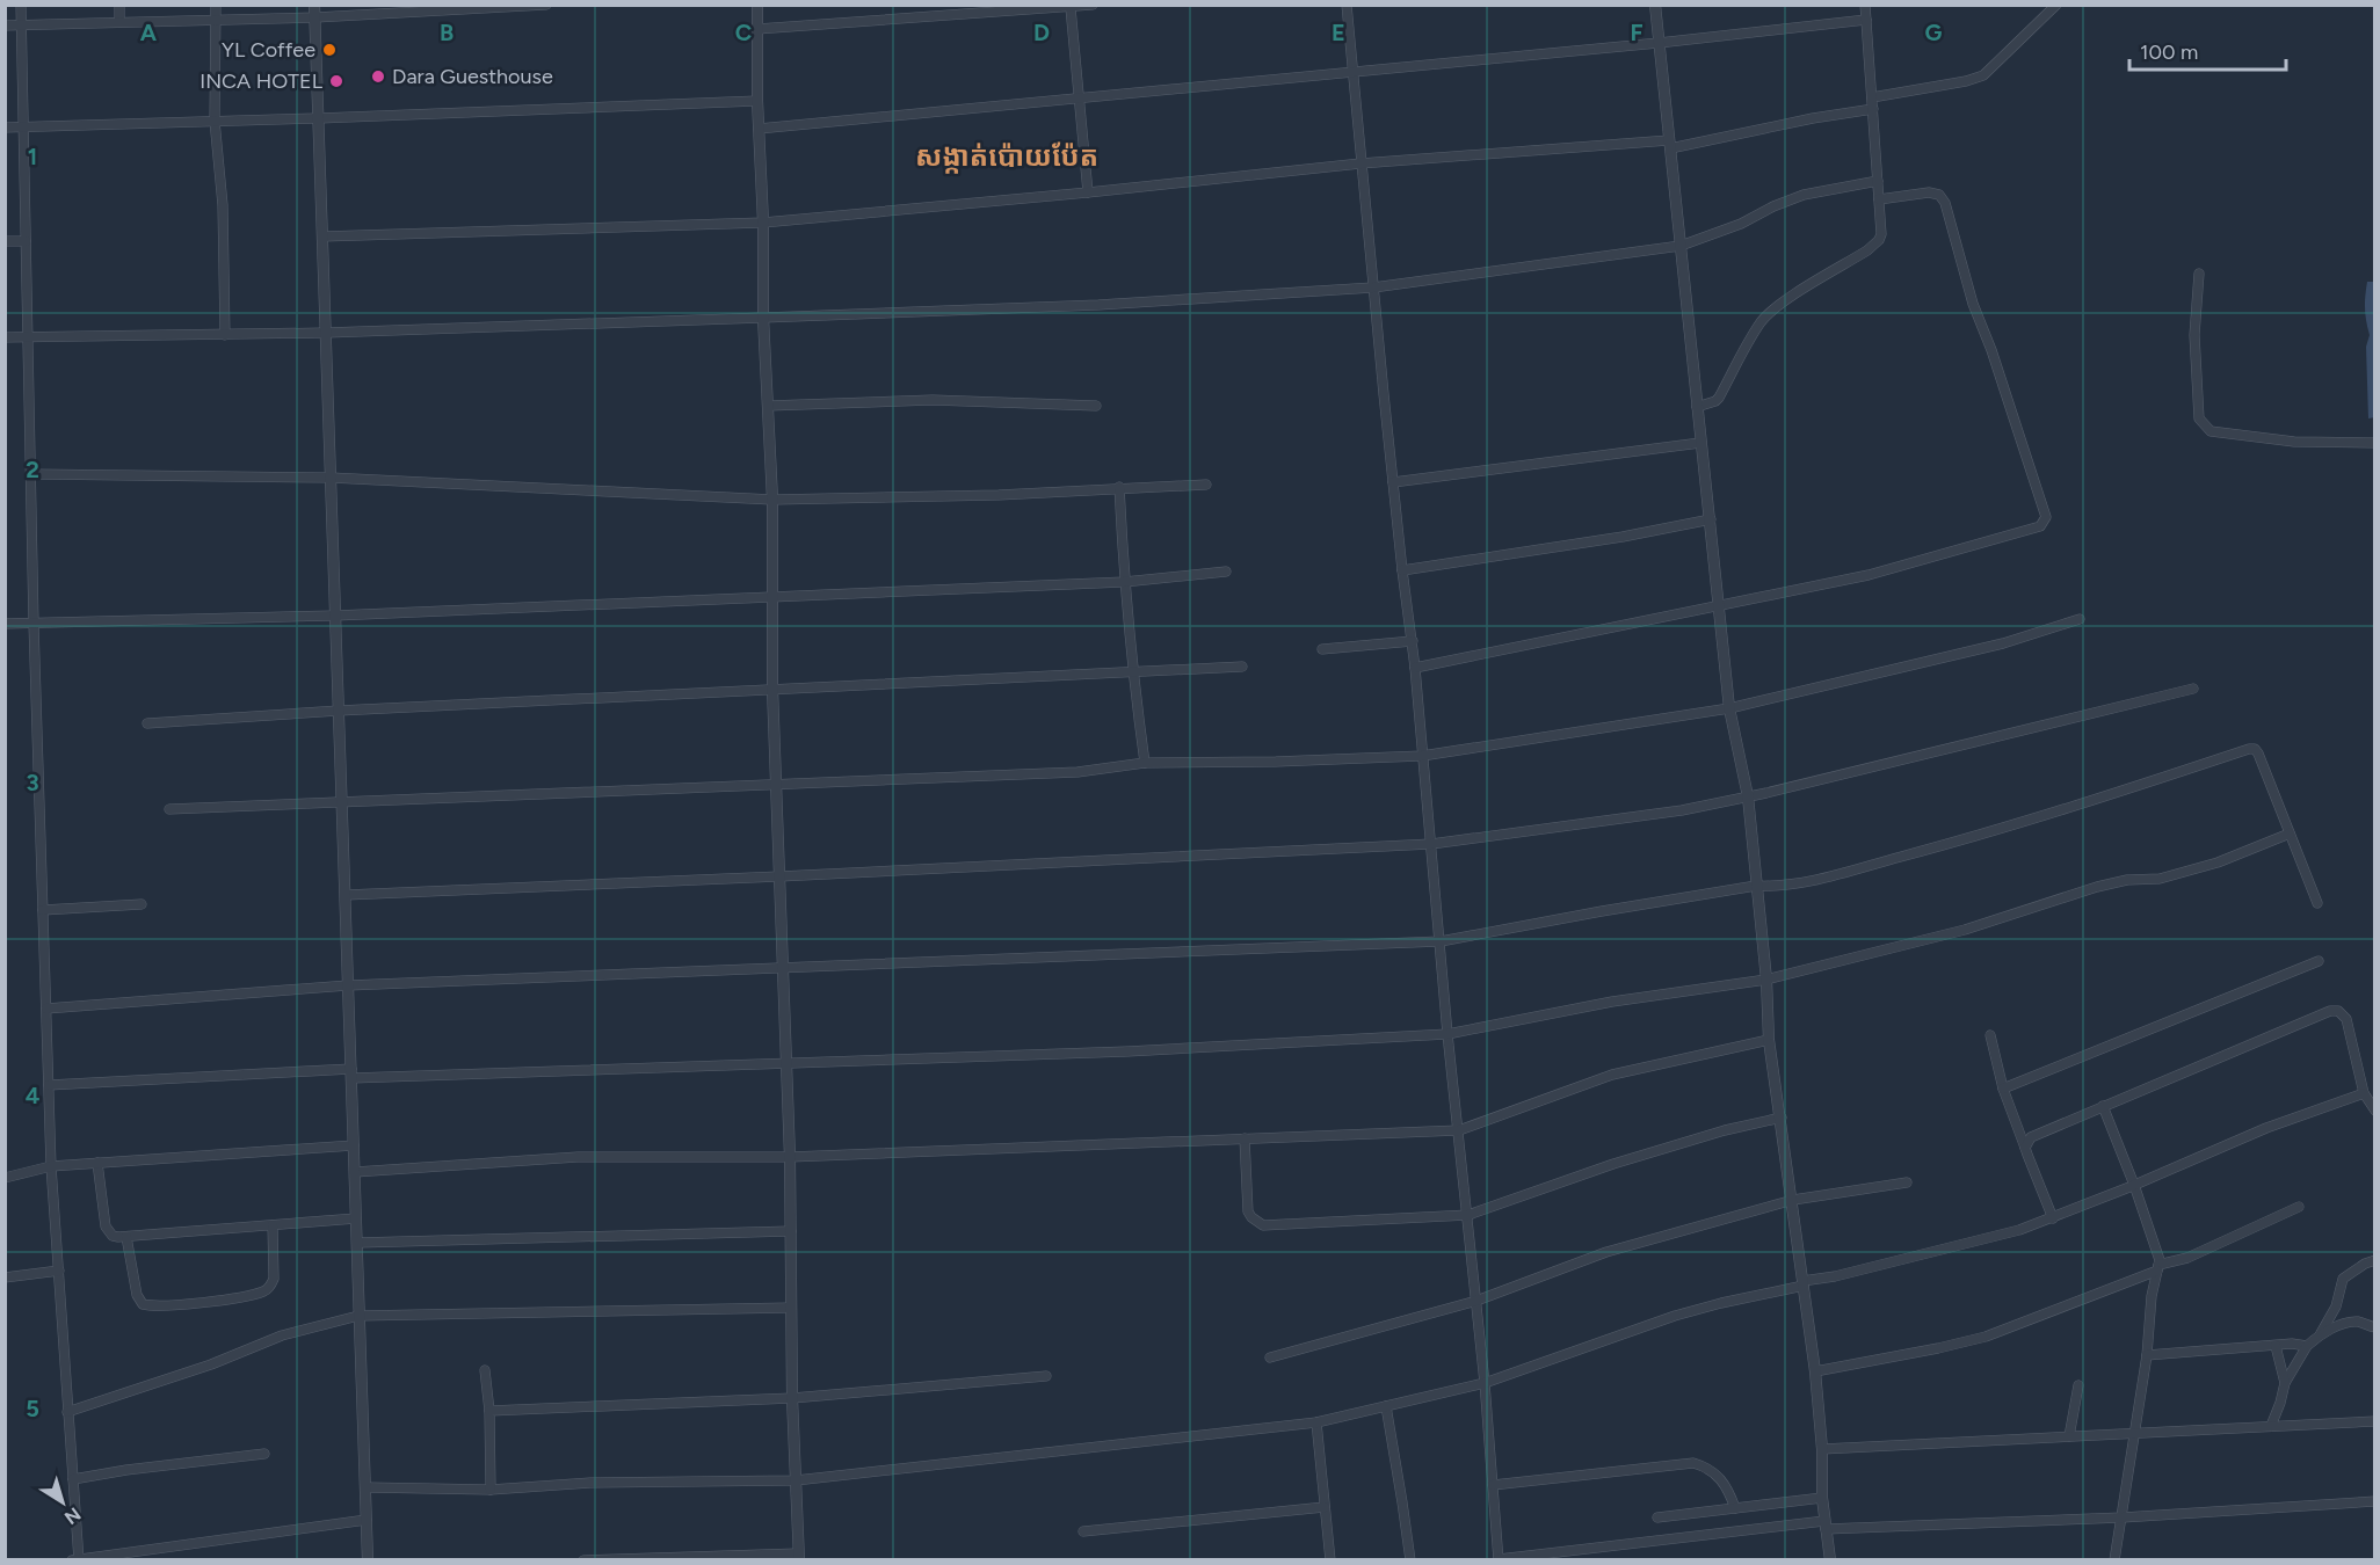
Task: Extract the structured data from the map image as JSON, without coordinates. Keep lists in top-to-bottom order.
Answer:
{
  "districts": ["សង្កាត់ប៉ោយប៉ែត"],
  "places": ["YL Coffee", "Dara Guesthouse", "INCA HOTEL"],
  "scale_bar": "100 m",
  "north": "bottom right",
  "grid": {
    "columns": [
      "A",
      "B",
      "C",
      "D",
      "E",
      "F",
      "G"
    ],
    "rows": [
      "1",
      "2",
      "3",
      "4",
      "5"
    ]
  }
}
